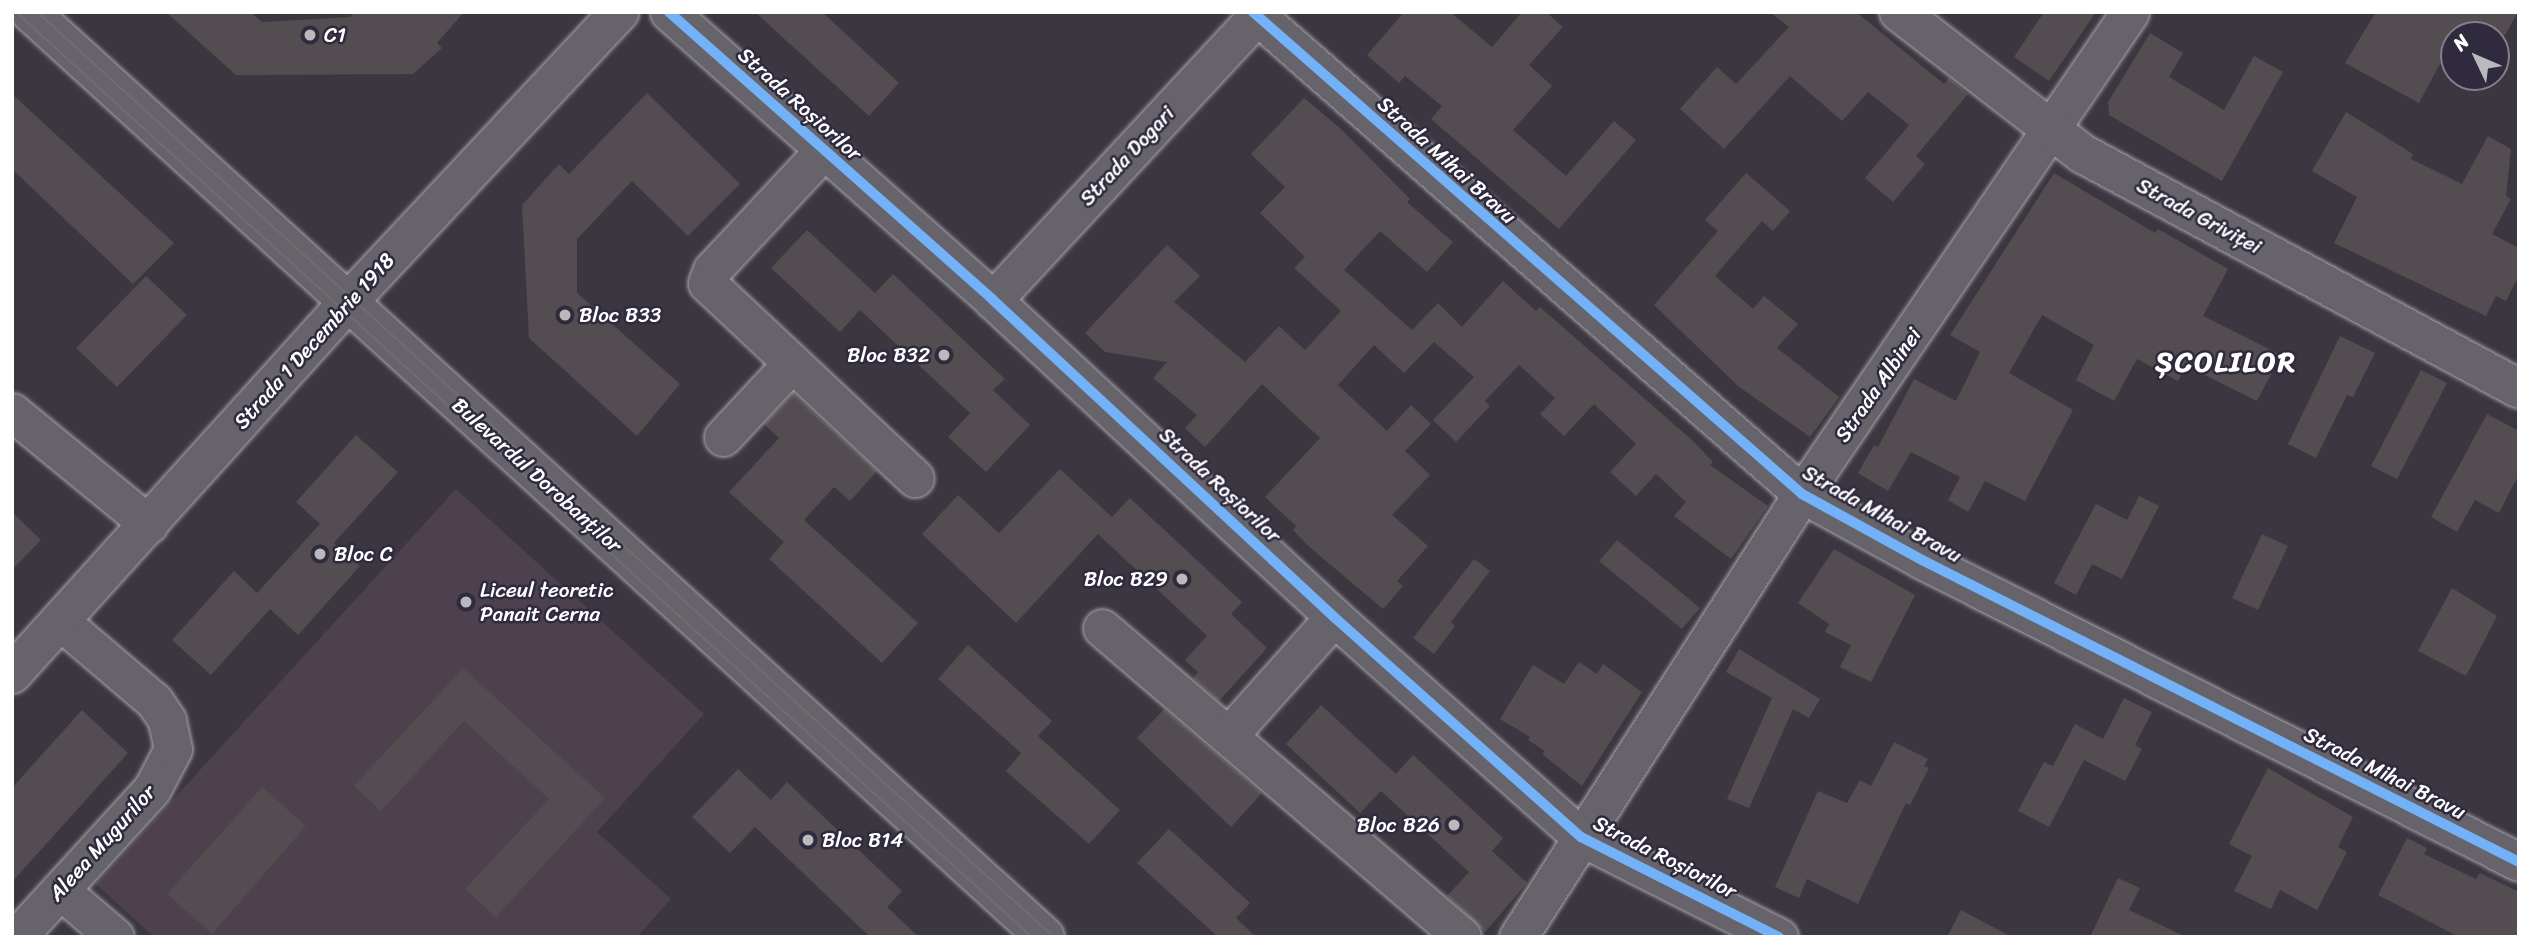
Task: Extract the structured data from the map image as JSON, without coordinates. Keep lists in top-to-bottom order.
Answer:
{
  "streets": {
    "main road": ["Strada Griviței", "Strada 1 Decembrie 1918", "Bulevardul Dorobanților"],
    "street": [
      "Strada Roșiorilor",
      "Strada Dogari",
      "Strada Mihai Bravu",
      "Strada Albinei",
      "Aleea Mugurilor"
    ]
  },
  "crossings": [
    ["Strada Roșiorilor", "Strada Dogari"],
    ["Strada Roșiorilor", "Strada Albinei"],
    ["Strada Dogari", "Strada Mihai Bravu"],
    ["Strada Mihai Bravu", "Strada Albinei"],
    ["Strada Griviței", "Strada Albinei"],
    ["Strada 1 Decembrie 1918", "Bulevardul Dorobanților"],
    ["Strada 1 Decembrie 1918", "Aleea Mugurilor"]
  ],
  "districts": ["ȘCOLILOR"],
  "places": [
    "C1",
    "Bloc B33",
    "Bloc B32",
    "Bloc C",
    "Bloc B29",
    "Liceul teoretic Panait Cerna",
    "Bloc B26",
    "Bloc B14"
  ],
  "north": "top left"
}
